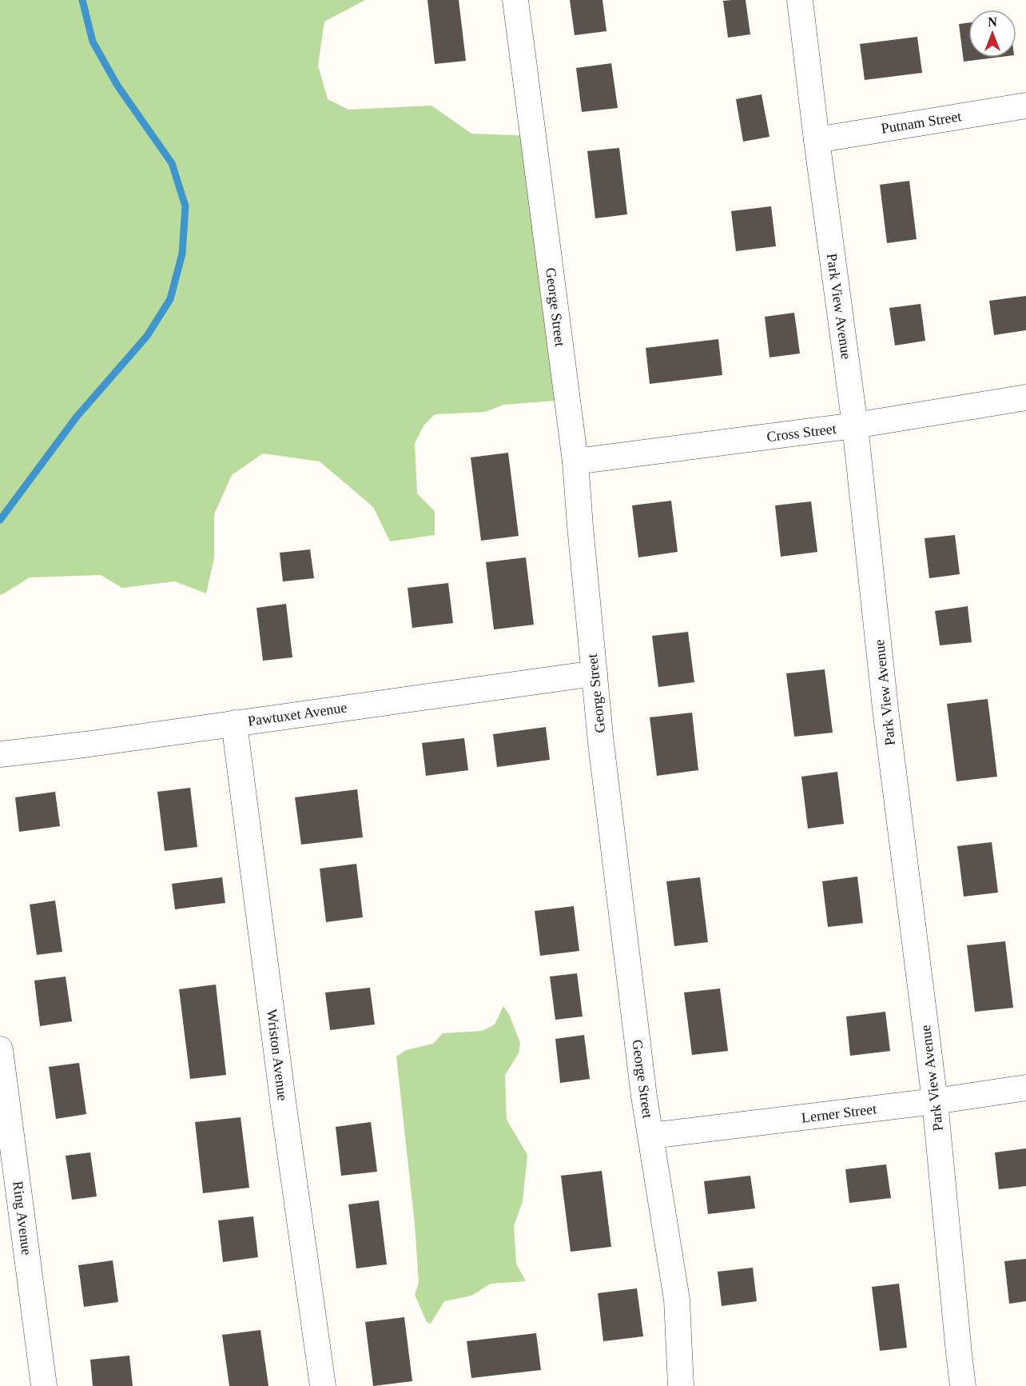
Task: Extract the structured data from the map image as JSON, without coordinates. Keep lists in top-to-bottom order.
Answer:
{
  "streets": {
    "street": [
      "Putnam Street",
      "Park View Avenue",
      "George Street",
      "Cross Street",
      "Pawtuxet Avenue",
      "Wriston Avenue",
      "Lerner Street",
      "Ring Avenue"
    ]
  },
  "crossings": [
    ["Putnam Street", "Park View Avenue"],
    ["Park View Avenue", "Cross Street"],
    ["Park View Avenue", "Lerner Street"],
    ["George Street", "Cross Street"],
    ["George Street", "Pawtuxet Avenue"],
    ["George Street", "Lerner Street"],
    ["Pawtuxet Avenue", "Wriston Avenue"]
  ],
  "north": "top"
}
